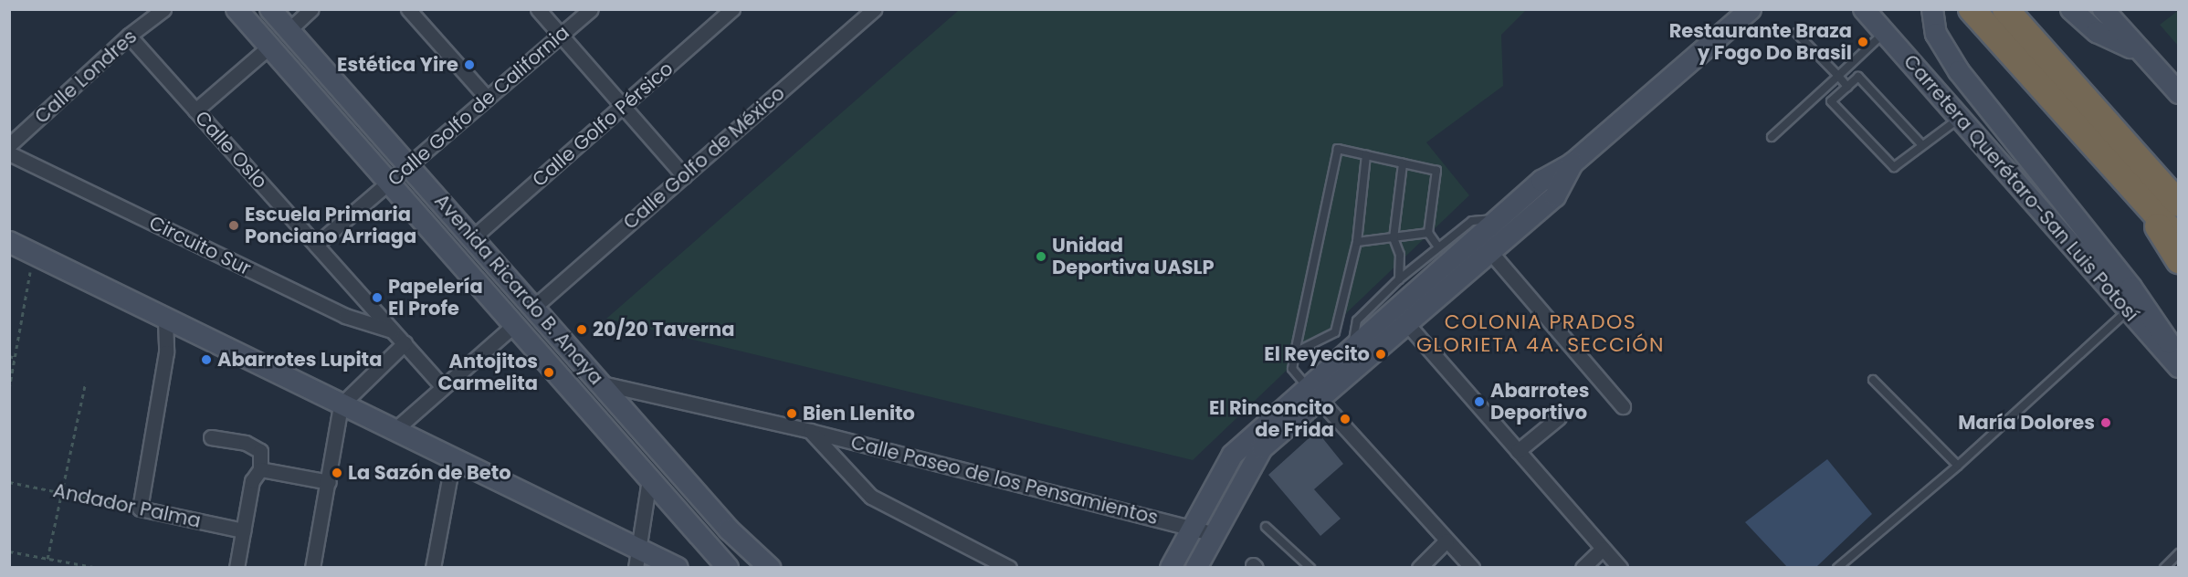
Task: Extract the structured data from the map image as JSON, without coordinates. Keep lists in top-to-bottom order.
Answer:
{
  "streets": {
    "main road": ["Carretera Querétaro-San Luis Potosí", "Avenida Ricardo B. Anaya"],
    "street": [
      "Calle Londres",
      "Calle Golfo de California",
      "Calle Golfo Pérsico",
      "Calle Oslo",
      "Calle Golfo de México",
      "Circuito Sur",
      "Calle Paseo de los Pensamientos",
      "Andador Palma"
    ]
  },
  "crossings": [
    ["Calle Londres", "Calle Oslo"],
    ["Calle Golfo de California", "Calle Oslo"],
    ["Calle Golfo de California", "Avenida Ricardo B. Anaya"],
    ["Calle Golfo Pérsico", "Avenida Ricardo B. Anaya"],
    ["Calle Oslo", "Circuito Sur"],
    ["Calle Golfo de México", "Avenida Ricardo B. Anaya"],
    ["Avenida Ricardo B. Anaya", "Calle Paseo de los Pensamientos"]
  ],
  "districts": ["COLONIA PRADOS GLORIETA 4A. SECCIÓN"],
  "places": [
    "Restaurante Braza y Fogo Do Brasil",
    "Estética Yire",
    "Escuela Primaria Ponciano Arriaga",
    "Unidad Deportiva UASLP",
    "Papelería El Profe",
    "20/20 Taverna",
    "El Reyecito",
    "Abarrotes Lupita",
    "Antojitos Carmelita",
    "Abarrotes Deportivo",
    "Bien Llenito",
    "El Rinconcito de Frida",
    "María Dolores",
    "La Sazón de Beto"
  ]
}
